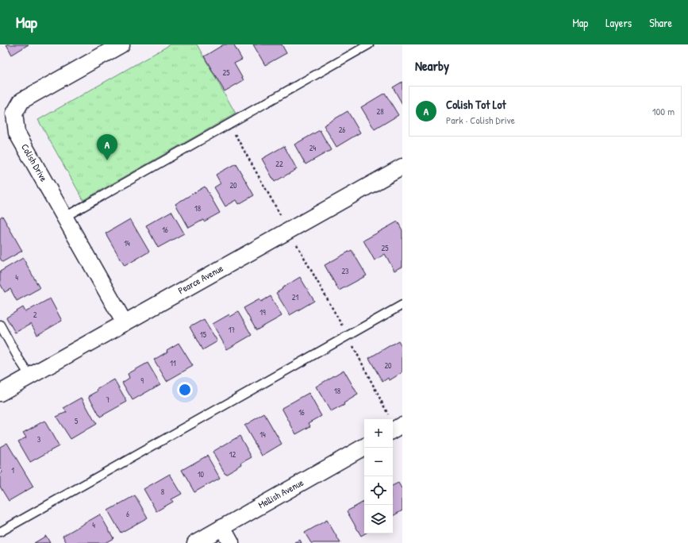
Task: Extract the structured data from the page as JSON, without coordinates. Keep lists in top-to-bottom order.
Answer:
{
  "streets": {
    "street": ["Colish Drive", "Pearce Avenue", "Mellish Avenue"]
  },
  "crossings": [
    ["Colish Drive", "Pearce Avenue"]
  ],
  "house_numbers": [
    "25",
    "28",
    "26",
    "24",
    "22",
    "20",
    "18",
    "16",
    "14",
    "25",
    "23",
    "4",
    "21",
    "19",
    "2",
    "17",
    "15",
    "11",
    "20",
    "9",
    "18",
    "7",
    "16",
    "5",
    "14",
    "3",
    "12",
    "1",
    "10",
    "8",
    "6",
    "4"
  ],
  "page": {
    "header": "Map",
    "nav": ["Map", "Layers", "Share"],
    "heading": "Nearby",
    "list": [
      {
        "mark": "A",
        "name": "Colish Tot Lot",
        "note": "Park · Colish Drive",
        "value": "100 m"
      }
    ],
    "pins": "A",
    "map_buttons": ["+", "−"]
  }
}
